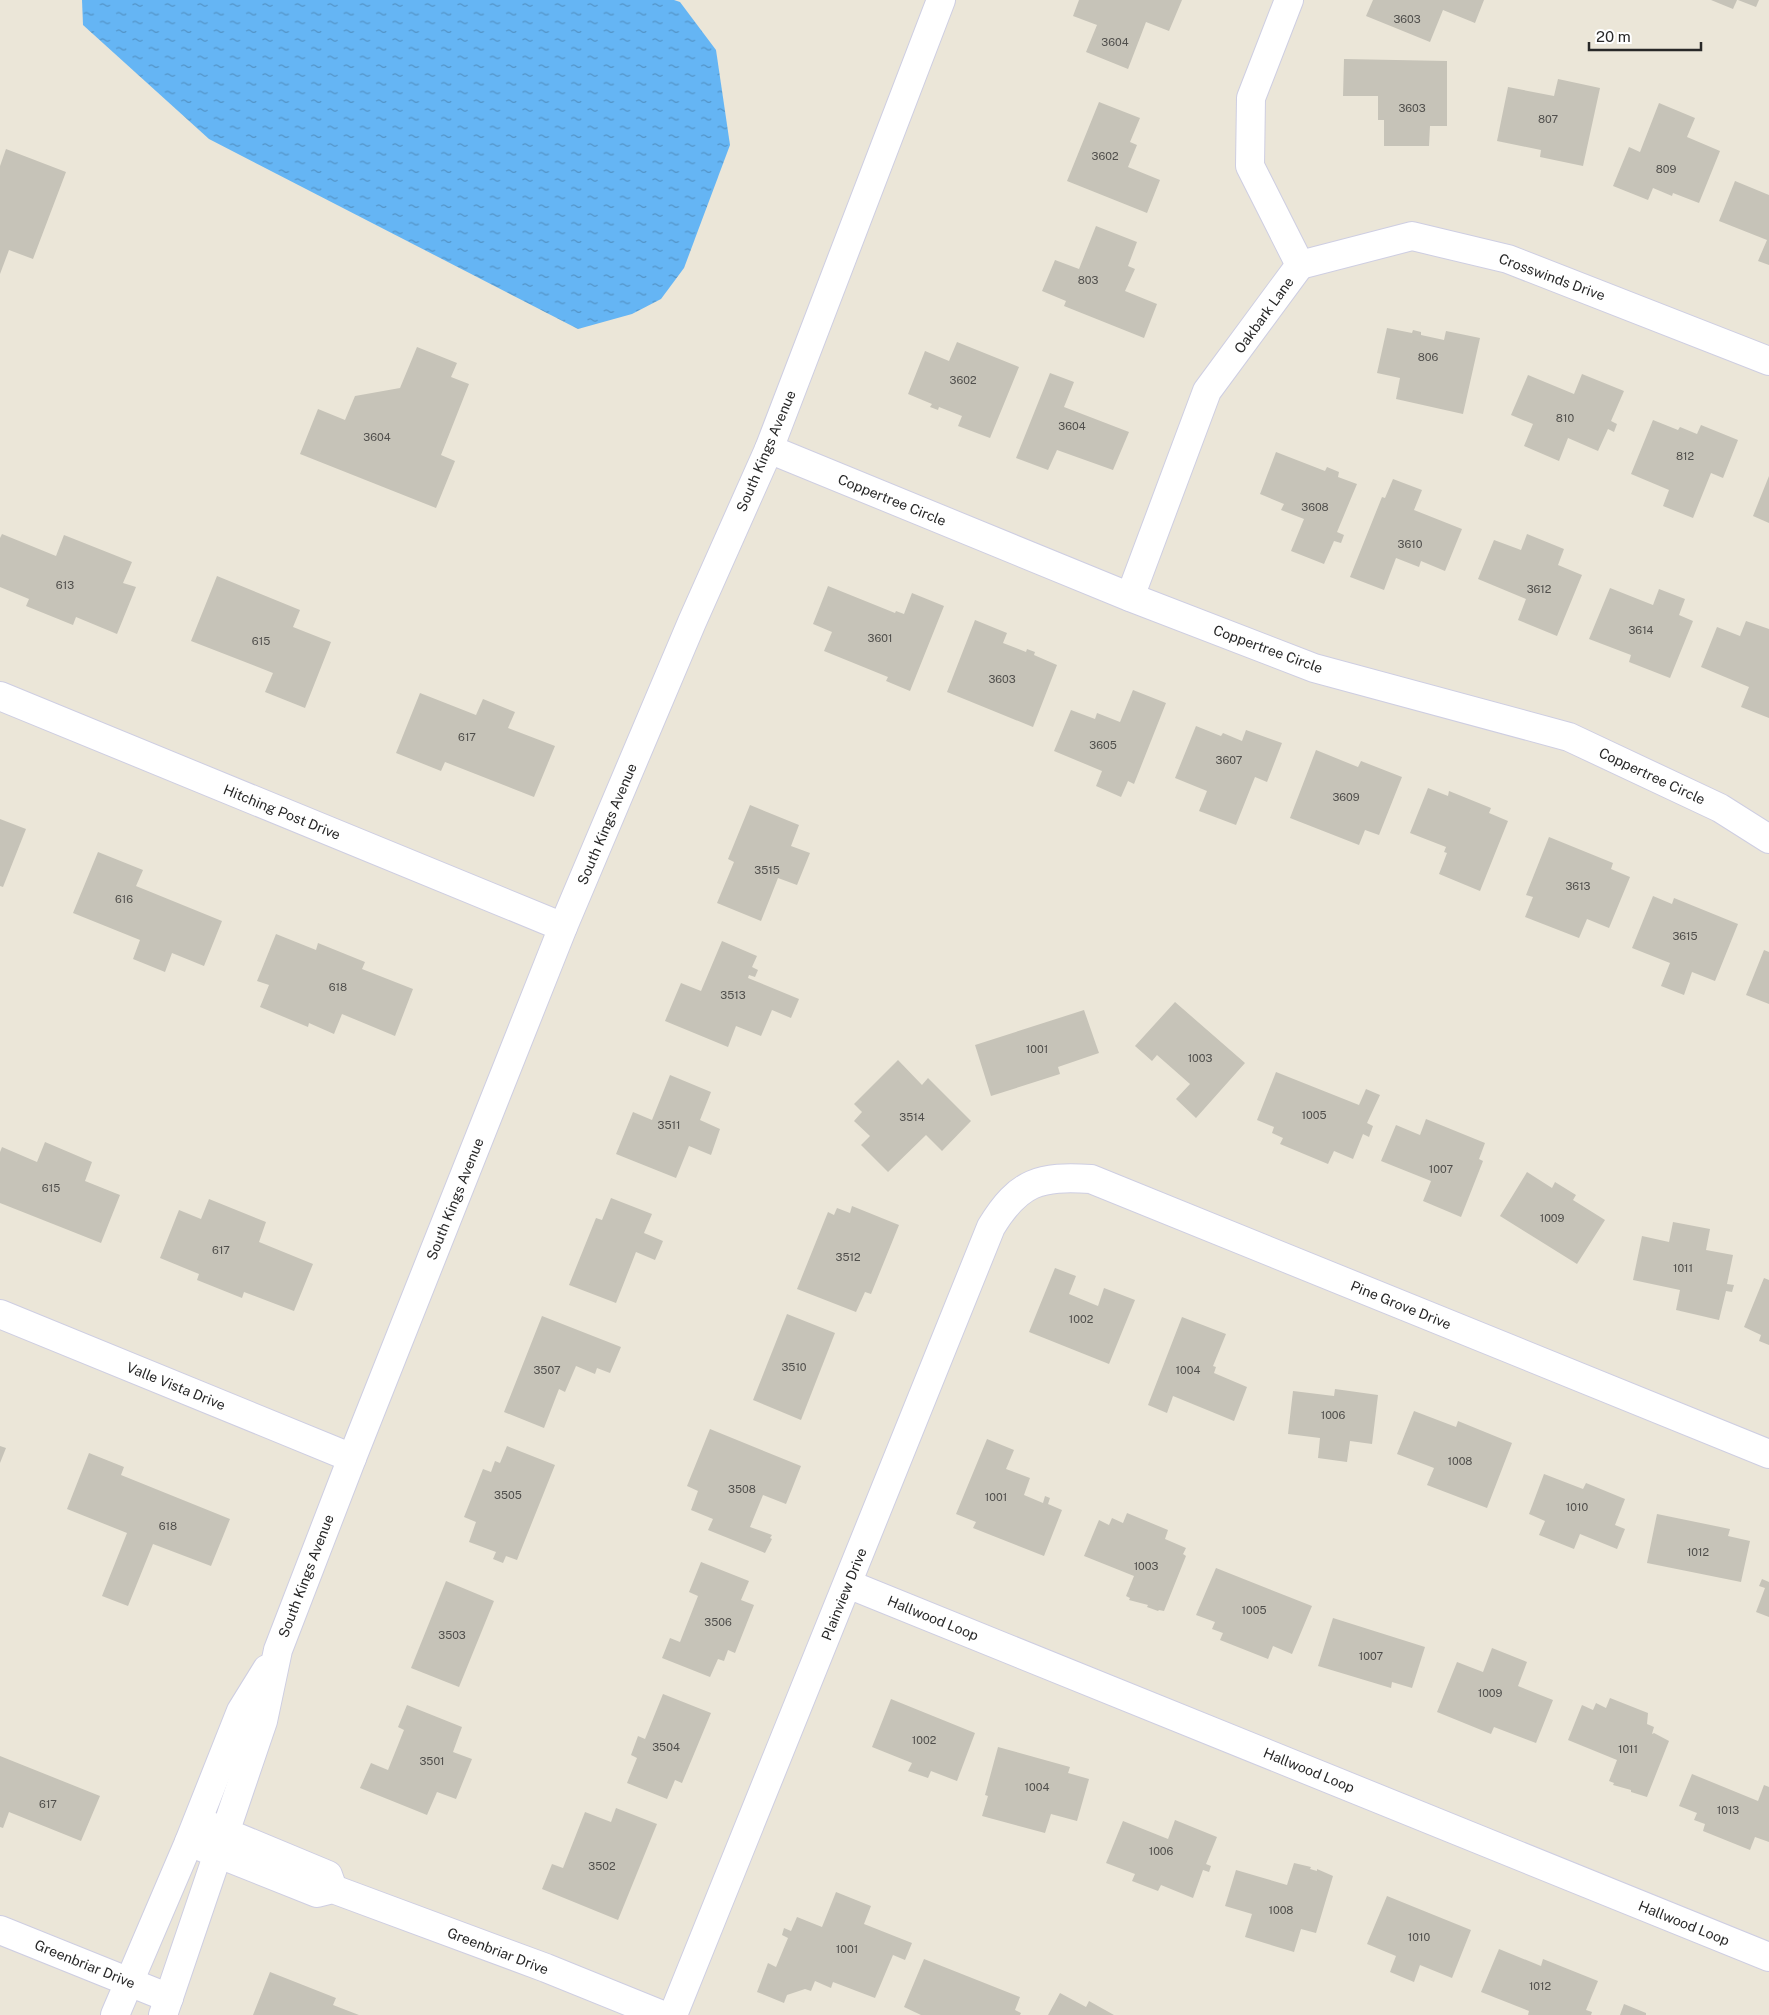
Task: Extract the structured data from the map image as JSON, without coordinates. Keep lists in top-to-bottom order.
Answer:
{
  "streets": {
    "street": [
      "Crosswinds Drive",
      "Oakbark Lane",
      "South Kings Avenue",
      "Coppertree Circle",
      "Hitching Post Drive",
      "Pine Grove Drive",
      "Valle Vista Drive",
      "Plainview Drive",
      "Hallwood Loop",
      "Greenbriar Drive"
    ]
  },
  "crossings": [
    ["Crosswinds Drive", "Oakbark Lane"],
    ["Oakbark Lane", "Coppertree Circle"],
    ["South Kings Avenue", "Coppertree Circle"],
    ["South Kings Avenue", "Hitching Post Drive"],
    ["South Kings Avenue", "Valle Vista Drive"],
    ["South Kings Avenue", "Greenbriar Drive"],
    ["Pine Grove Drive", "Plainview Drive"],
    ["Plainview Drive", "Hallwood Loop"]
  ],
  "house_numbers": [
    "3603",
    "3604",
    "3603",
    "807",
    "3602",
    "809",
    "803",
    "806",
    "3602",
    "810",
    "3604",
    "3604",
    "812",
    "3608",
    "3610",
    "613",
    "3612",
    "3614",
    "3601",
    "615",
    "3603",
    "617",
    "3605",
    "3607",
    "3609",
    "3515",
    "3613",
    "616",
    "3615",
    "618",
    "3513",
    "1001",
    "1003",
    "1005",
    "3514",
    "3511",
    "1007",
    "615",
    "1009",
    "617",
    "3512",
    "1011",
    "1002",
    "3510",
    "3507",
    "1004",
    "1006",
    "1008",
    "3508",
    "3505",
    "1001",
    "1010",
    "618",
    "1012",
    "1003",
    "1005",
    "3506",
    "3503",
    "1007",
    "1009",
    "1002",
    "3504",
    "1011",
    "3501",
    "1004",
    "617",
    "1013",
    "1006",
    "3502",
    "1008",
    "1010",
    "1001",
    "1012"
  ],
  "scale_bar": "20 m"
}
